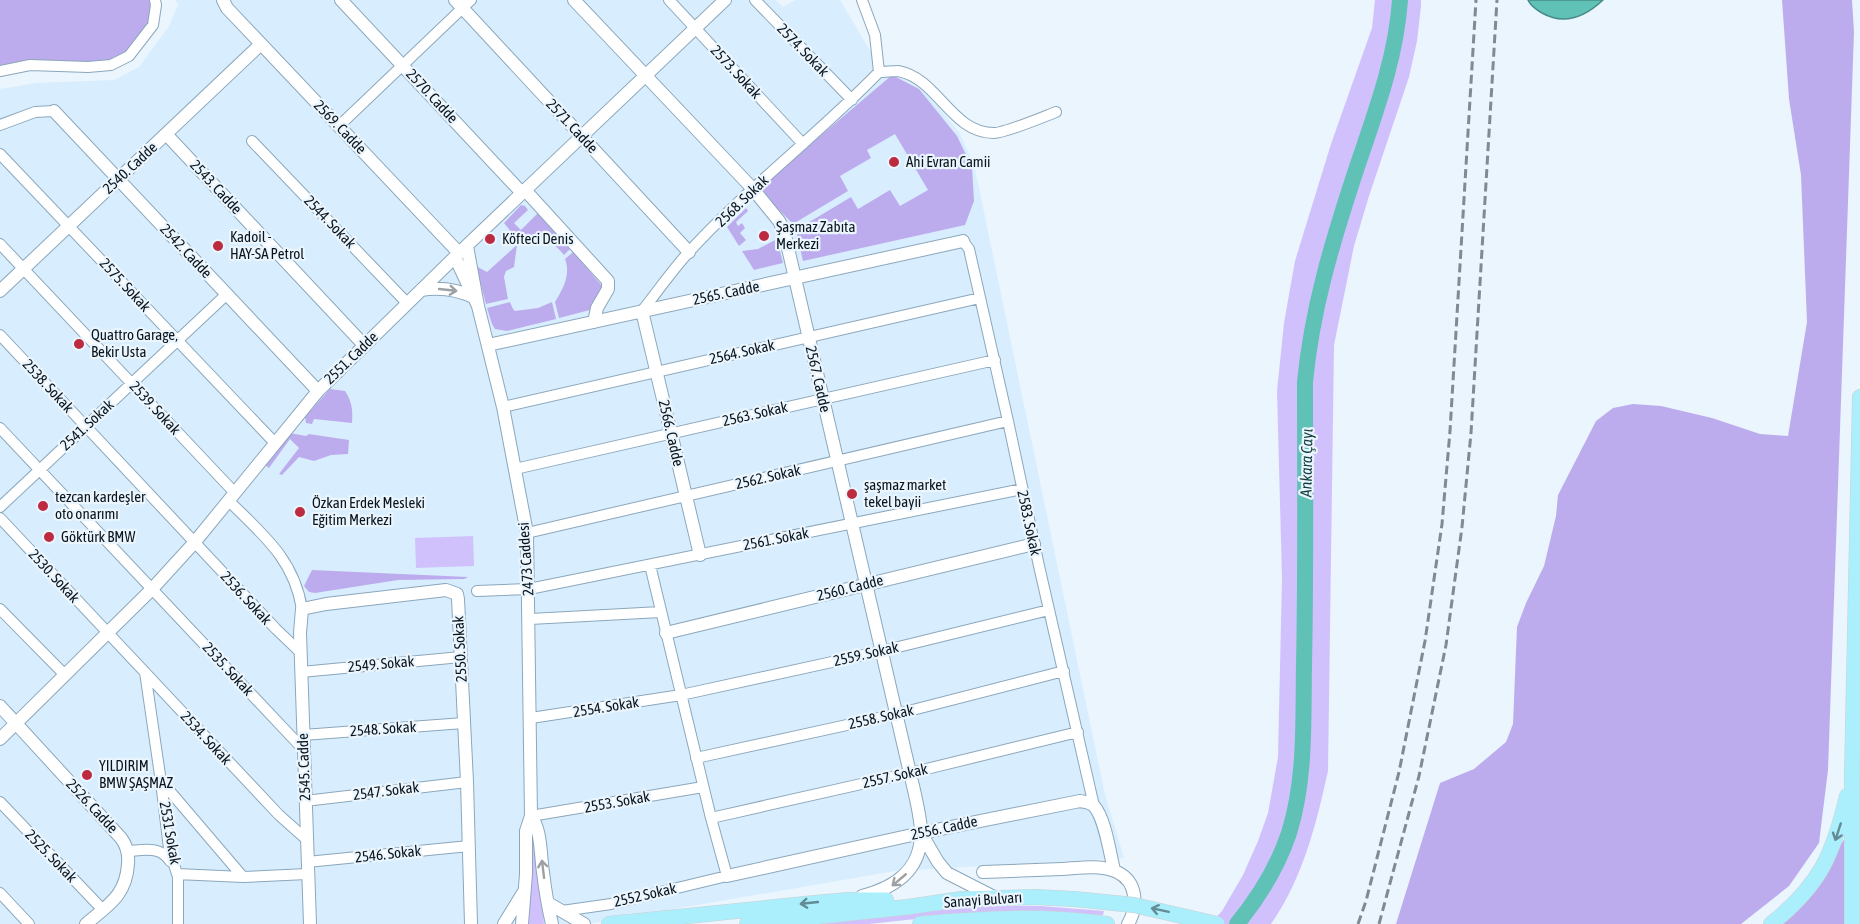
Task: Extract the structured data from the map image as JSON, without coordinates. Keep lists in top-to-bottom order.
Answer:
{
  "streets": {
    "main road": ["Sanayi Bulvarı"],
    "street": [
      "2574. Sokak",
      "2573. Sokak",
      "2570. Cadde",
      "2571. Cadde",
      "2569. Cadde",
      "2540. Cadde",
      "2543. Cadde",
      "2568. Sokak",
      "2544. Sokak",
      "2542. Cadde",
      "2575. Sokak",
      "2565. Cadde",
      "2564. Sokak",
      "2551. Cadde",
      "2567. Cadde",
      "2538. Sokak",
      "2539. Sokak",
      "2563. Sokak",
      "2541. Sokak",
      "2566. Cadde",
      "2562. Sokak",
      "2583. Sokak",
      "2561. Sokak",
      "2473 Caddesi",
      "2530. Sokak",
      "2560. Cadde",
      "2536. Sokak",
      "2550. Sokak",
      "2559. Sokak",
      "2549. Sokak",
      "2535. Sokak",
      "2554. Sokak",
      "2558. Sokak",
      "2548. Sokak",
      "2534. Sokak",
      "2545. Cadde",
      "2557. Sokak",
      "2547. Sokak",
      "2553. Sokak",
      "2526. Cadde",
      "2556. Cadde",
      "2531 Sokak",
      "2546. Sokak",
      "2525. Sokak",
      "2552 Sokak"
    ]
  },
  "crossings": [
    ["2574. Sokak", "2568. Sokak"],
    ["2573. Sokak", "2568. Sokak"],
    ["2573. Sokak", "2551. Cadde"],
    ["2570. Cadde", "2565. Cadde"],
    ["2570. Cadde", "2551. Cadde"],
    ["2571. Cadde", "2568. Sokak"],
    ["2571. Cadde", "2551. Cadde"],
    ["2569. Cadde", "2540. Cadde"],
    ["2569. Cadde", "2551. Cadde"],
    ["2569. Cadde", "2473 Caddesi"],
    ["2540. Cadde", "2543. Cadde"],
    ["2540. Cadde", "2542. Cadde"],
    ["2540. Cadde", "2575. Sokak"],
    ["2540. Cadde", "2539. Sokak"],
    ["2543. Cadde", "2551. Cadde"],
    ["2568. Sokak", "2565. Cadde"],
    ["2568. Sokak", "2567. Cadde"],
    ["2568. Sokak", "2566. Cadde"],
    ["2544. Sokak", "2551. Cadde"],
    ["2542. Cadde", "2551. Cadde"],
    ["2542. Cadde", "2541. Sokak"],
    ["2575. Sokak", "2551. Cadde"],
    ["2575. Sokak", "2541. Sokak"],
    ["2565. Cadde", "2567. Cadde"],
    ["2565. Cadde", "2566. Cadde"],
    ["2565. Cadde", "2583. Sokak"],
    ["2565. Cadde", "2473 Caddesi"],
    ["2564. Sokak", "2567. Cadde"],
    ["2564. Sokak", "2566. Cadde"],
    ["2564. Sokak", "2583. Sokak"],
    ["2564. Sokak", "2473 Caddesi"],
    ["2551. Cadde", "2567. Cadde"],
    ["2551. Cadde", "2538. Sokak"],
    ["2551. Cadde", "2539. Sokak"],
    ["2551. Cadde", "2530. Sokak"],
    ["2551. Cadde", "2536. Sokak"],
    ["2551. Cadde", "2535. Sokak"],
    ["2551. Cadde", "2534. Sokak"],
    ["2551. Cadde", "2526. Cadde"],
    ["2567. Cadde", "2563. Sokak"],
    ["2567. Cadde", "2562. Sokak"],
    ["2567. Cadde", "2561. Sokak"],
    ["2567. Cadde", "2560. Cadde"],
    ["2567. Cadde", "2559. Sokak"],
    ["2567. Cadde", "2558. Sokak"],
    ["2567. Cadde", "2557. Sokak"],
    ["2567. Cadde", "2556. Cadde"],
    ["2538. Sokak", "2541. Sokak"],
    ["2538. Sokak", "2536. Sokak"],
    ["2539. Sokak", "2541. Sokak"],
    ["2563. Sokak", "2566. Cadde"],
    ["2563. Sokak", "2583. Sokak"],
    ["2563. Sokak", "2473 Caddesi"],
    ["2541. Sokak", "2535. Sokak"],
    ["2566. Cadde", "2562. Sokak"],
    ["2566. Cadde", "2561. Sokak"],
    ["2562. Sokak", "2583. Sokak"],
    ["2562. Sokak", "2473 Caddesi"],
    ["2583. Sokak", "2561. Sokak"],
    ["2583. Sokak", "2560. Cadde"],
    ["2583. Sokak", "2559. Sokak"],
    ["2583. Sokak", "2558. Sokak"],
    ["2583. Sokak", "2557. Sokak"],
    ["2583. Sokak", "2556. Cadde"],
    ["2561. Sokak", "2473 Caddesi"],
    ["2473 Caddesi", "2554. Sokak"],
    ["2473 Caddesi", "2553. Sokak"],
    ["2530. Sokak", "2534. Sokak"],
    ["2536. Sokak", "2545. Cadde"],
    ["2550. Sokak", "2549. Sokak"],
    ["2550. Sokak", "2548. Sokak"],
    ["2550. Sokak", "2545. Cadde"],
    ["2550. Sokak", "2547. Sokak"],
    ["2550. Sokak", "2546. Sokak"],
    ["2559. Sokak", "2554. Sokak"],
    ["2549. Sokak", "2545. Cadde"],
    ["2535. Sokak", "2545. Cadde"],
    ["2548. Sokak", "2545. Cadde"],
    ["2534. Sokak", "2545. Cadde"],
    ["2534. Sokak", "2531 Sokak"],
    ["2545. Cadde", "2547. Sokak"],
    ["2545. Cadde", "2546. Sokak"],
    ["2556. Cadde", "2552 Sokak"],
    ["2531 Sokak", "2546. Sokak"]
  ],
  "water": ["Ankara Çayı"],
  "places": [
    "Ahi Evran Camii",
    "Şaşmaz Zabıta Merkezi",
    "Köfteci Denis",
    "Kadoil - HAY-SA Petrol",
    "Quattro Garage, Bekir Usta",
    "şaşmaz market tekel bayii",
    "tezcan kardeşler oto onarımı",
    "Özkan Erdek Mesleki Eğitim Merkezi",
    "Göktürk BMW",
    "YILDIRIM BMW ŞAŞMAZ"
  ]
}
